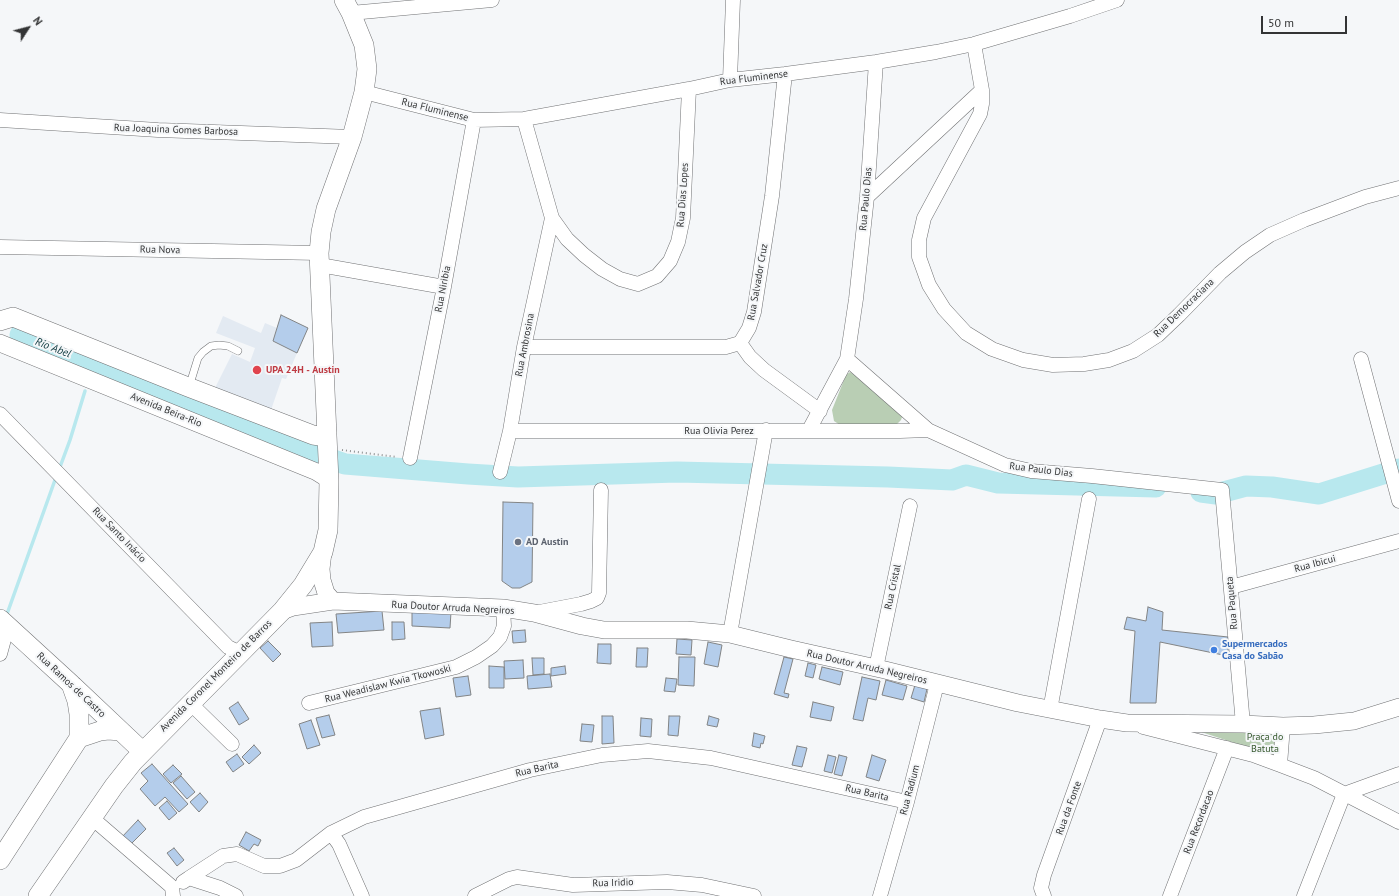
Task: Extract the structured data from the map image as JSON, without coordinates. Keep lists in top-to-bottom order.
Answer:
{
  "streets": {
    "main road": ["Avenida Coronel Monteiro de Barros", "Rua Ramos de Castro"],
    "street": [
      "Rua Fluminense",
      "Rua Joaquina Gomes Barbosa",
      "Rua Dias Lopes",
      "Rua Paulo Dias",
      "Rua Nova",
      "Rua Salvador Cruz",
      "Rua Niribia",
      "Rua Democraciana",
      "Rua Ambrosina",
      "Avenida Beira-Rio",
      "Rua Olivia Perez",
      "Rua Santo Inácio",
      "Rua Ibicui",
      "Rua Cristal",
      "Rua Paqueta",
      "Rua Doutor Arruda Negreiros",
      "Rua Weadislaw Kwia Tkowoski",
      "Rua Barita",
      "Rua Radium",
      "Rua da Fonte",
      "Rua Recordacao",
      "Rua Iridio"
    ]
  },
  "crossings": [
    ["Rua Fluminense", "Rua Dias Lopes"],
    ["Rua Fluminense", "Rua Paulo Dias"],
    ["Rua Fluminense", "Rua Salvador Cruz"],
    ["Rua Fluminense", "Rua Niribia"],
    ["Rua Fluminense", "Rua Democraciana"],
    ["Rua Fluminense", "Avenida Coronel Monteiro de Barros"],
    ["Rua Joaquina Gomes Barbosa", "Avenida Coronel Monteiro de Barros"],
    ["Rua Dias Lopes", "Rua Ambrosina"],
    ["Rua Paulo Dias", "Rua Olivia Perez"],
    ["Rua Paulo Dias", "Rua Paqueta"],
    ["Rua Nova", "Rua Niribia"],
    ["Rua Nova", "Avenida Coronel Monteiro de Barros"],
    ["Rua Ambrosina", "Rua Olivia Perez"],
    ["Avenida Beira-Rio", "Avenida Coronel Monteiro de Barros"],
    ["Rua Santo Inácio", "Avenida Coronel Monteiro de Barros"],
    ["Rua Ibicui", "Rua Paqueta"],
    ["Rua Cristal", "Rua Doutor Arruda Negreiros"],
    ["Rua Paqueta", "Rua Doutor Arruda Negreiros"],
    ["Rua Doutor Arruda Negreiros", "Avenida Coronel Monteiro de Barros"],
    ["Rua Doutor Arruda Negreiros", "Rua Weadislaw Kwia Tkowoski"],
    ["Rua Doutor Arruda Negreiros", "Rua Radium"],
    ["Rua Doutor Arruda Negreiros", "Rua da Fonte"],
    ["Avenida Coronel Monteiro de Barros", "Rua Ramos de Castro"],
    ["Rua Barita", "Rua Radium"]
  ],
  "water": ["Rio Abel"],
  "parks": ["Praça do Batuta"],
  "places": ["UPA 24H - Austin", "AD Austin", "Supermercados Casa do Sabão"],
  "scale_bar": "50 m",
  "north": "top right"
}
